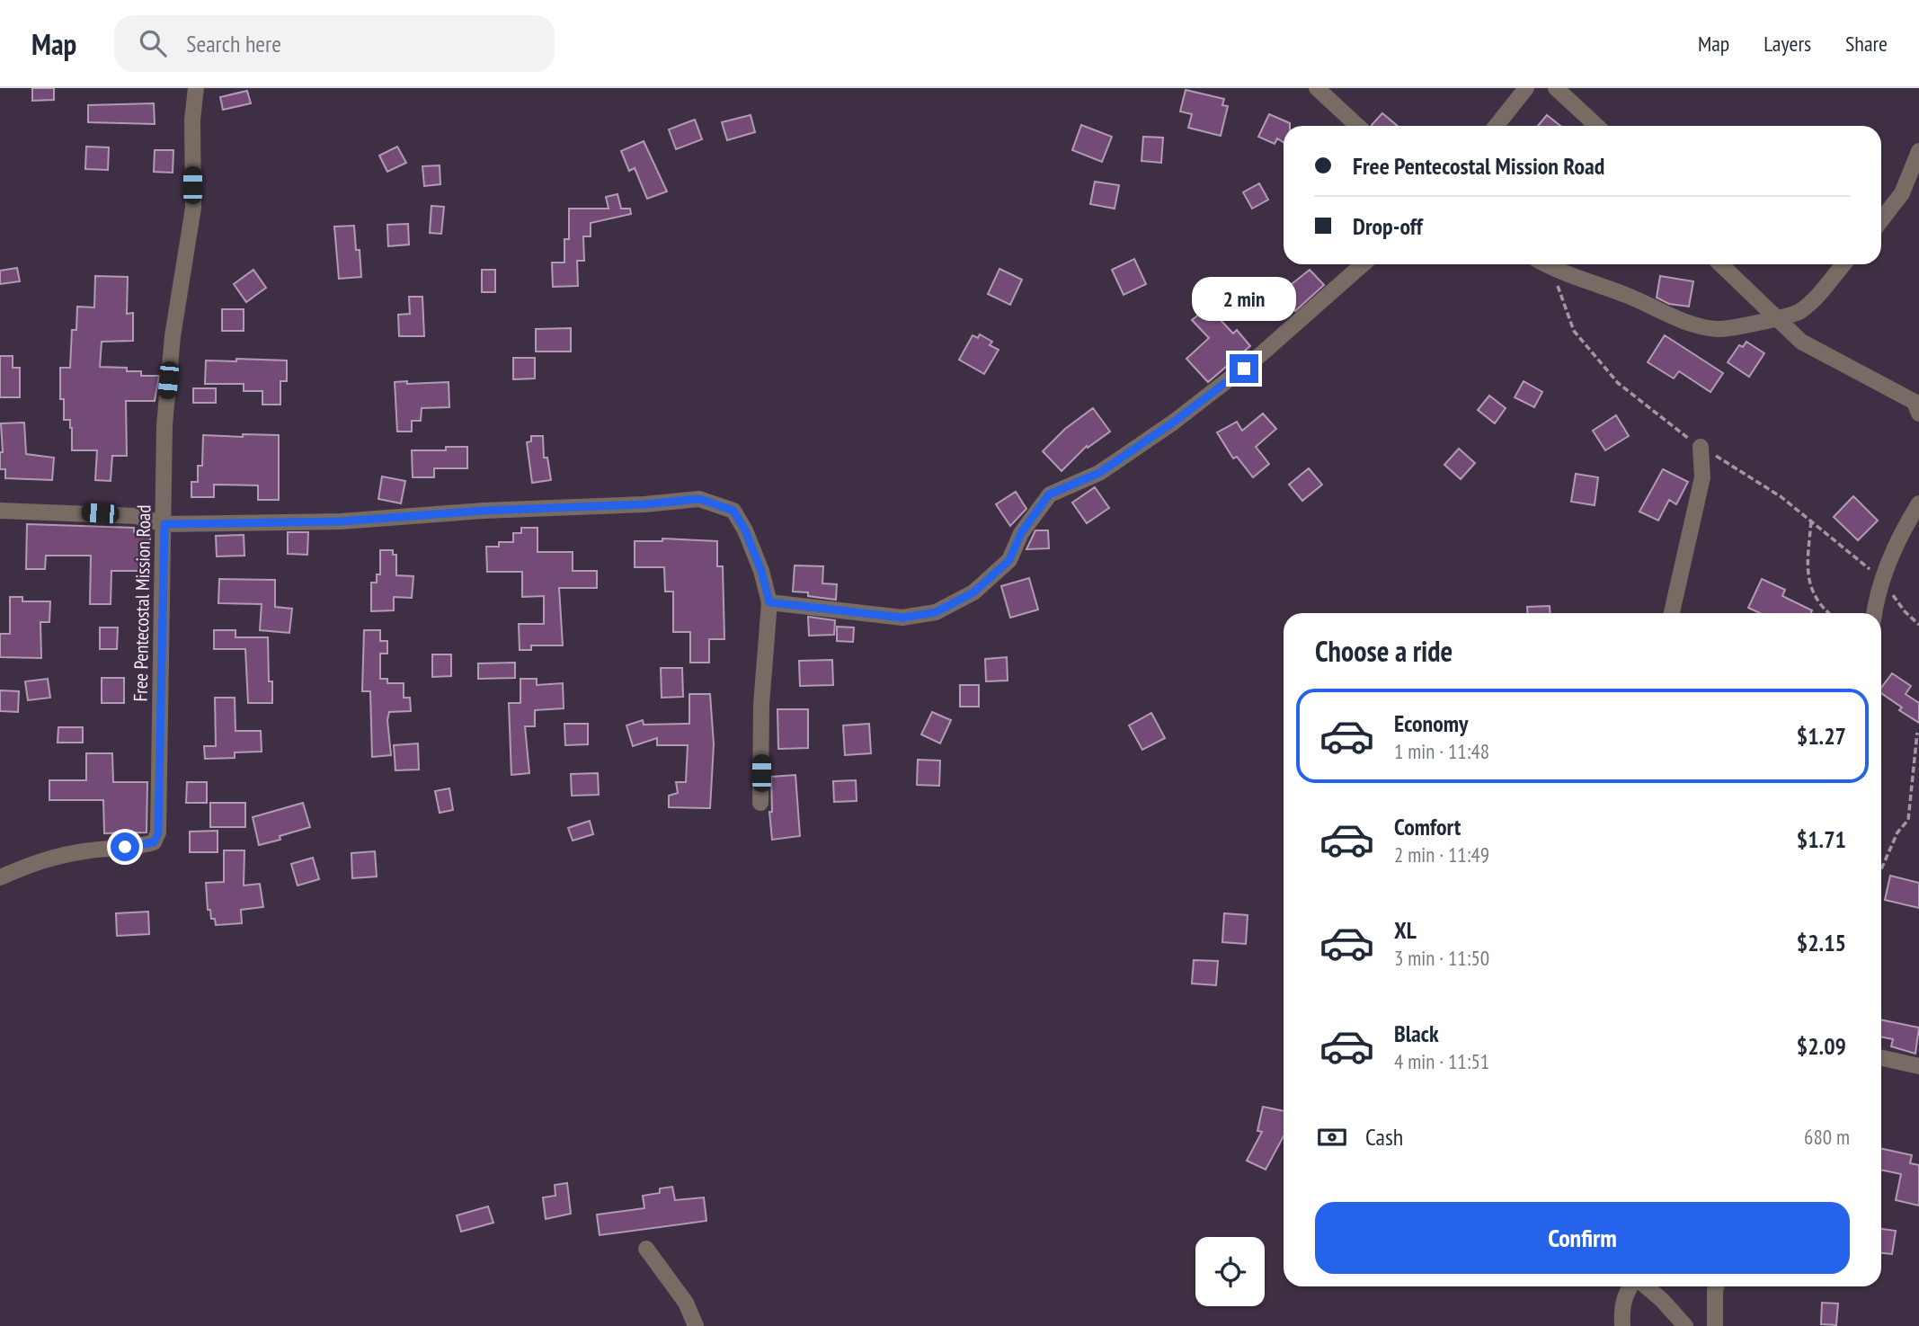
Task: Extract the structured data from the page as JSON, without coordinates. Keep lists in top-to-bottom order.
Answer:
{
  "streets": {
    "street": ["Free Pentecostal Mission Road"]
  },
  "page": {
    "header": "Map",
    "search": "Search here",
    "nav": ["Map", "Layers", "Share"],
    "banner": ["Free Pentecostal Mission Road", "Drop-off"],
    "bubble": "2 min",
    "heading": "Choose a ride",
    "list": [
      {
        "name": "Economy",
        "note": "1 min · 11:48",
        "value": "$1.27"
      },
      {
        "name": "Comfort",
        "note": "2 min · 11:49",
        "value": "$1.71"
      },
      {
        "name": "XL",
        "note": "3 min · 11:50",
        "value": "$2.15"
      },
      {
        "name": "Black",
        "note": "4 min · 11:51",
        "value": "$2.09"
      }
    ],
    "pay": ["Cash", "680 m"],
    "buttons": "Confirm"
  }
}
